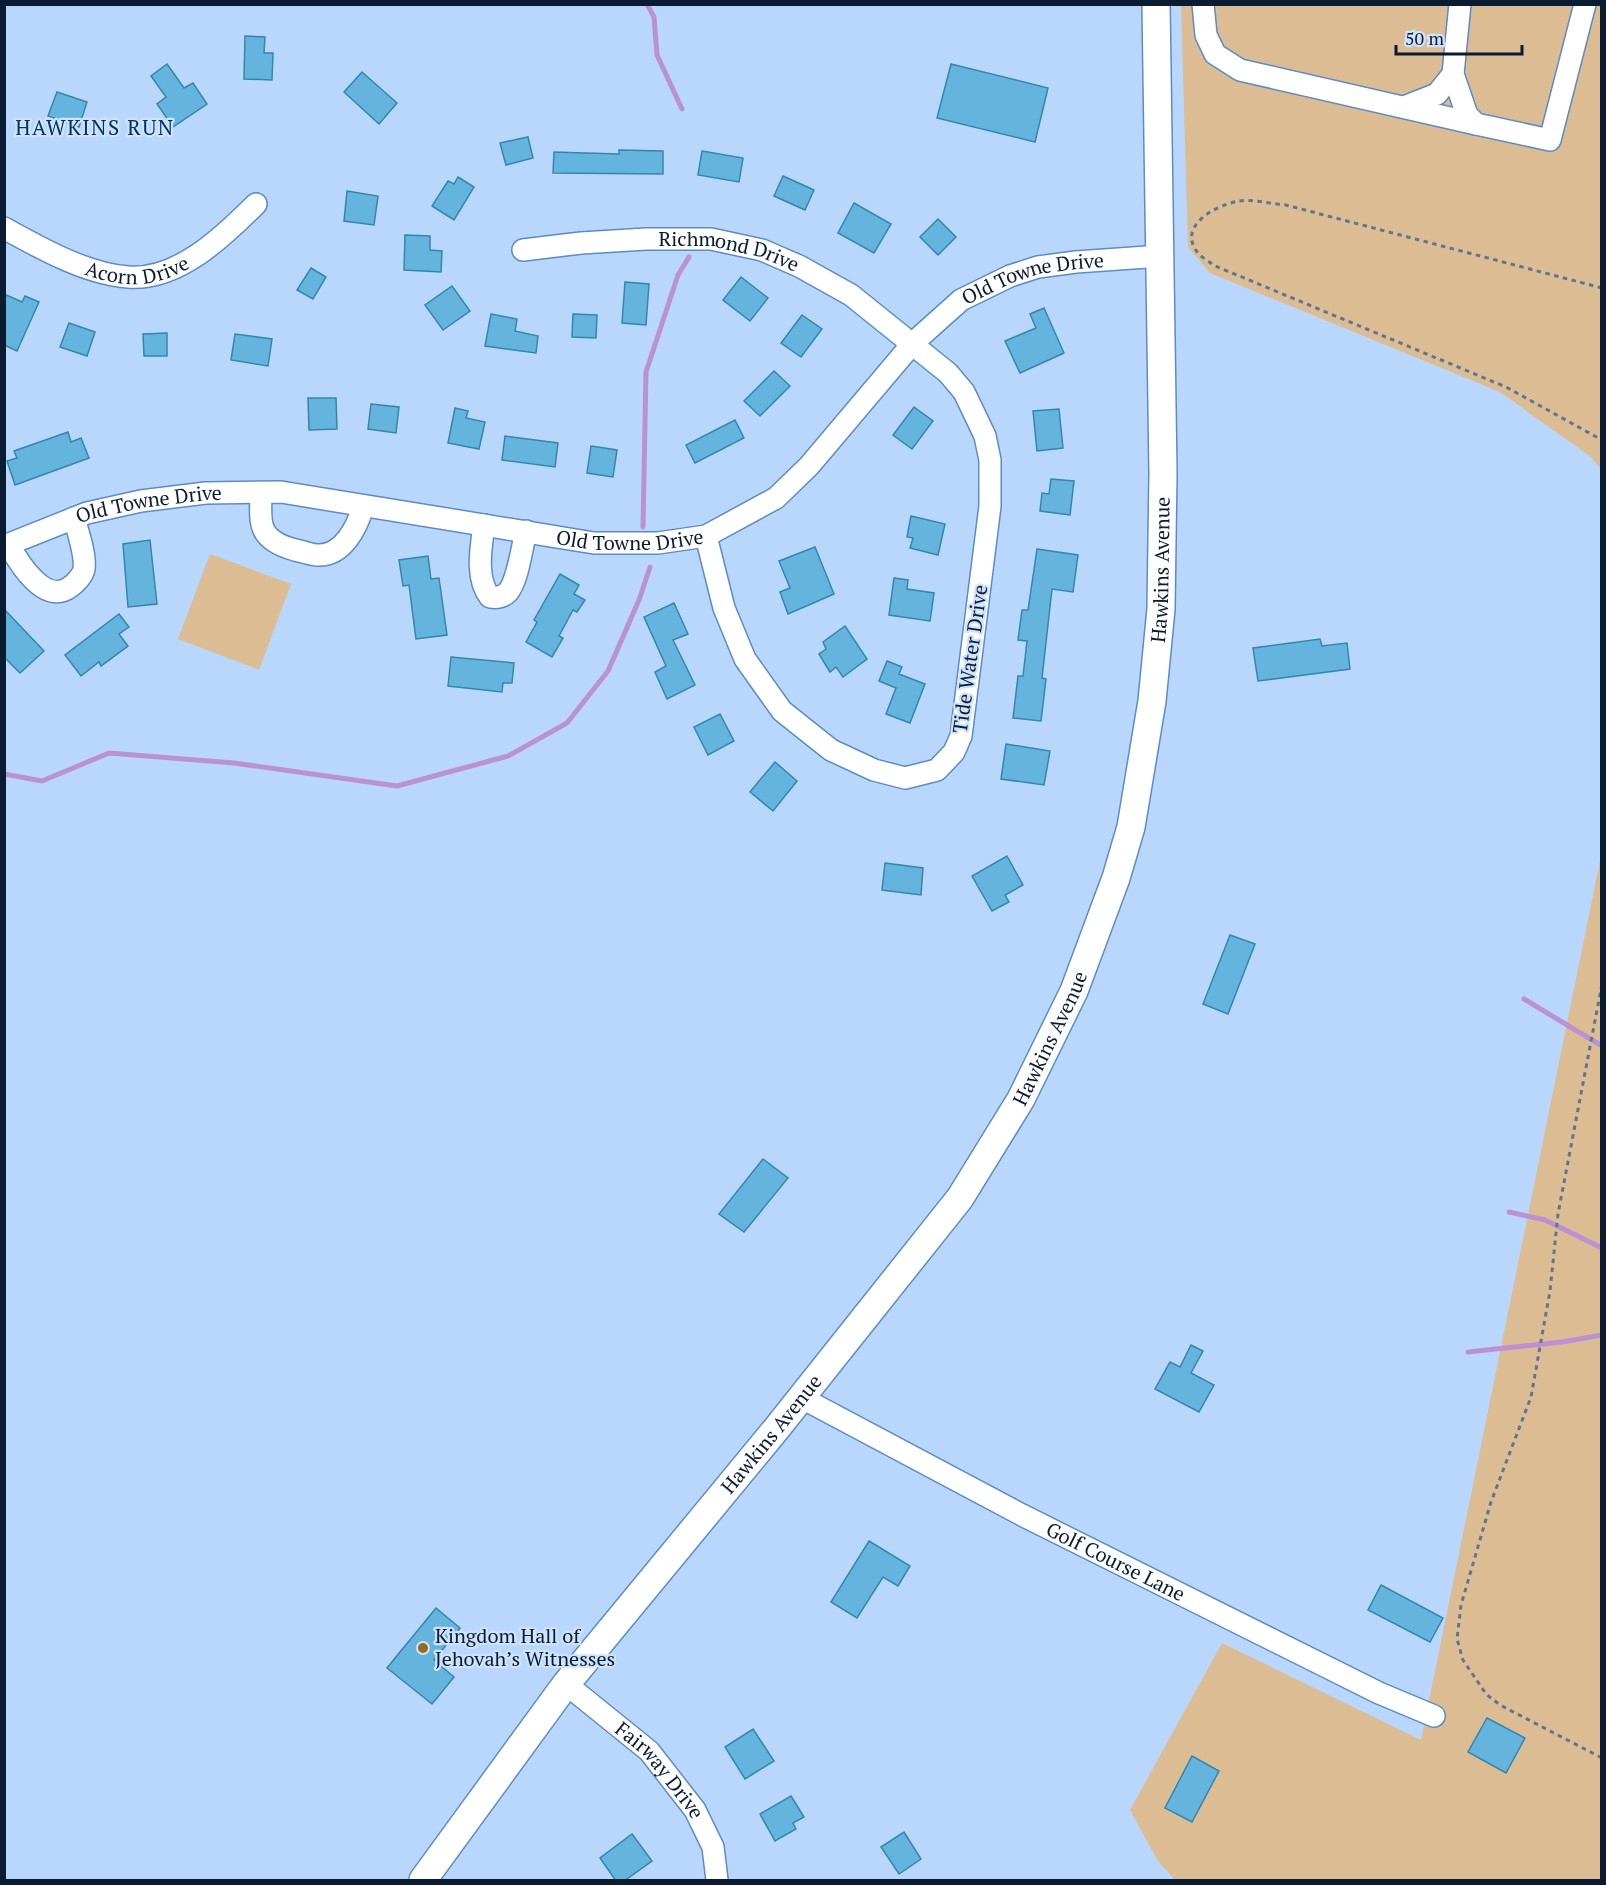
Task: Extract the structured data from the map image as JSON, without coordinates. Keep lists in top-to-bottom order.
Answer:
{
  "streets": {
    "main road": ["Hawkins Avenue"],
    "street": [
      "Richmond Drive",
      "Acorn Drive",
      "Old Towne Drive",
      "Tide Water Drive",
      "Golf Course Lane",
      "Fairway Drive"
    ]
  },
  "crossings": [
    ["Richmond Drive", "Old Towne Drive"],
    ["Richmond Drive", "Tide Water Drive"],
    ["Old Towne Drive", "Hawkins Avenue"],
    ["Old Towne Drive", "Tide Water Drive"],
    ["Hawkins Avenue", "Golf Course Lane"],
    ["Hawkins Avenue", "Fairway Drive"]
  ],
  "districts": ["HAWKINS RUN"],
  "places": ["Kingdom Hall of Jehovah’s Witnesses"],
  "scale_bar": "50 m"
}
